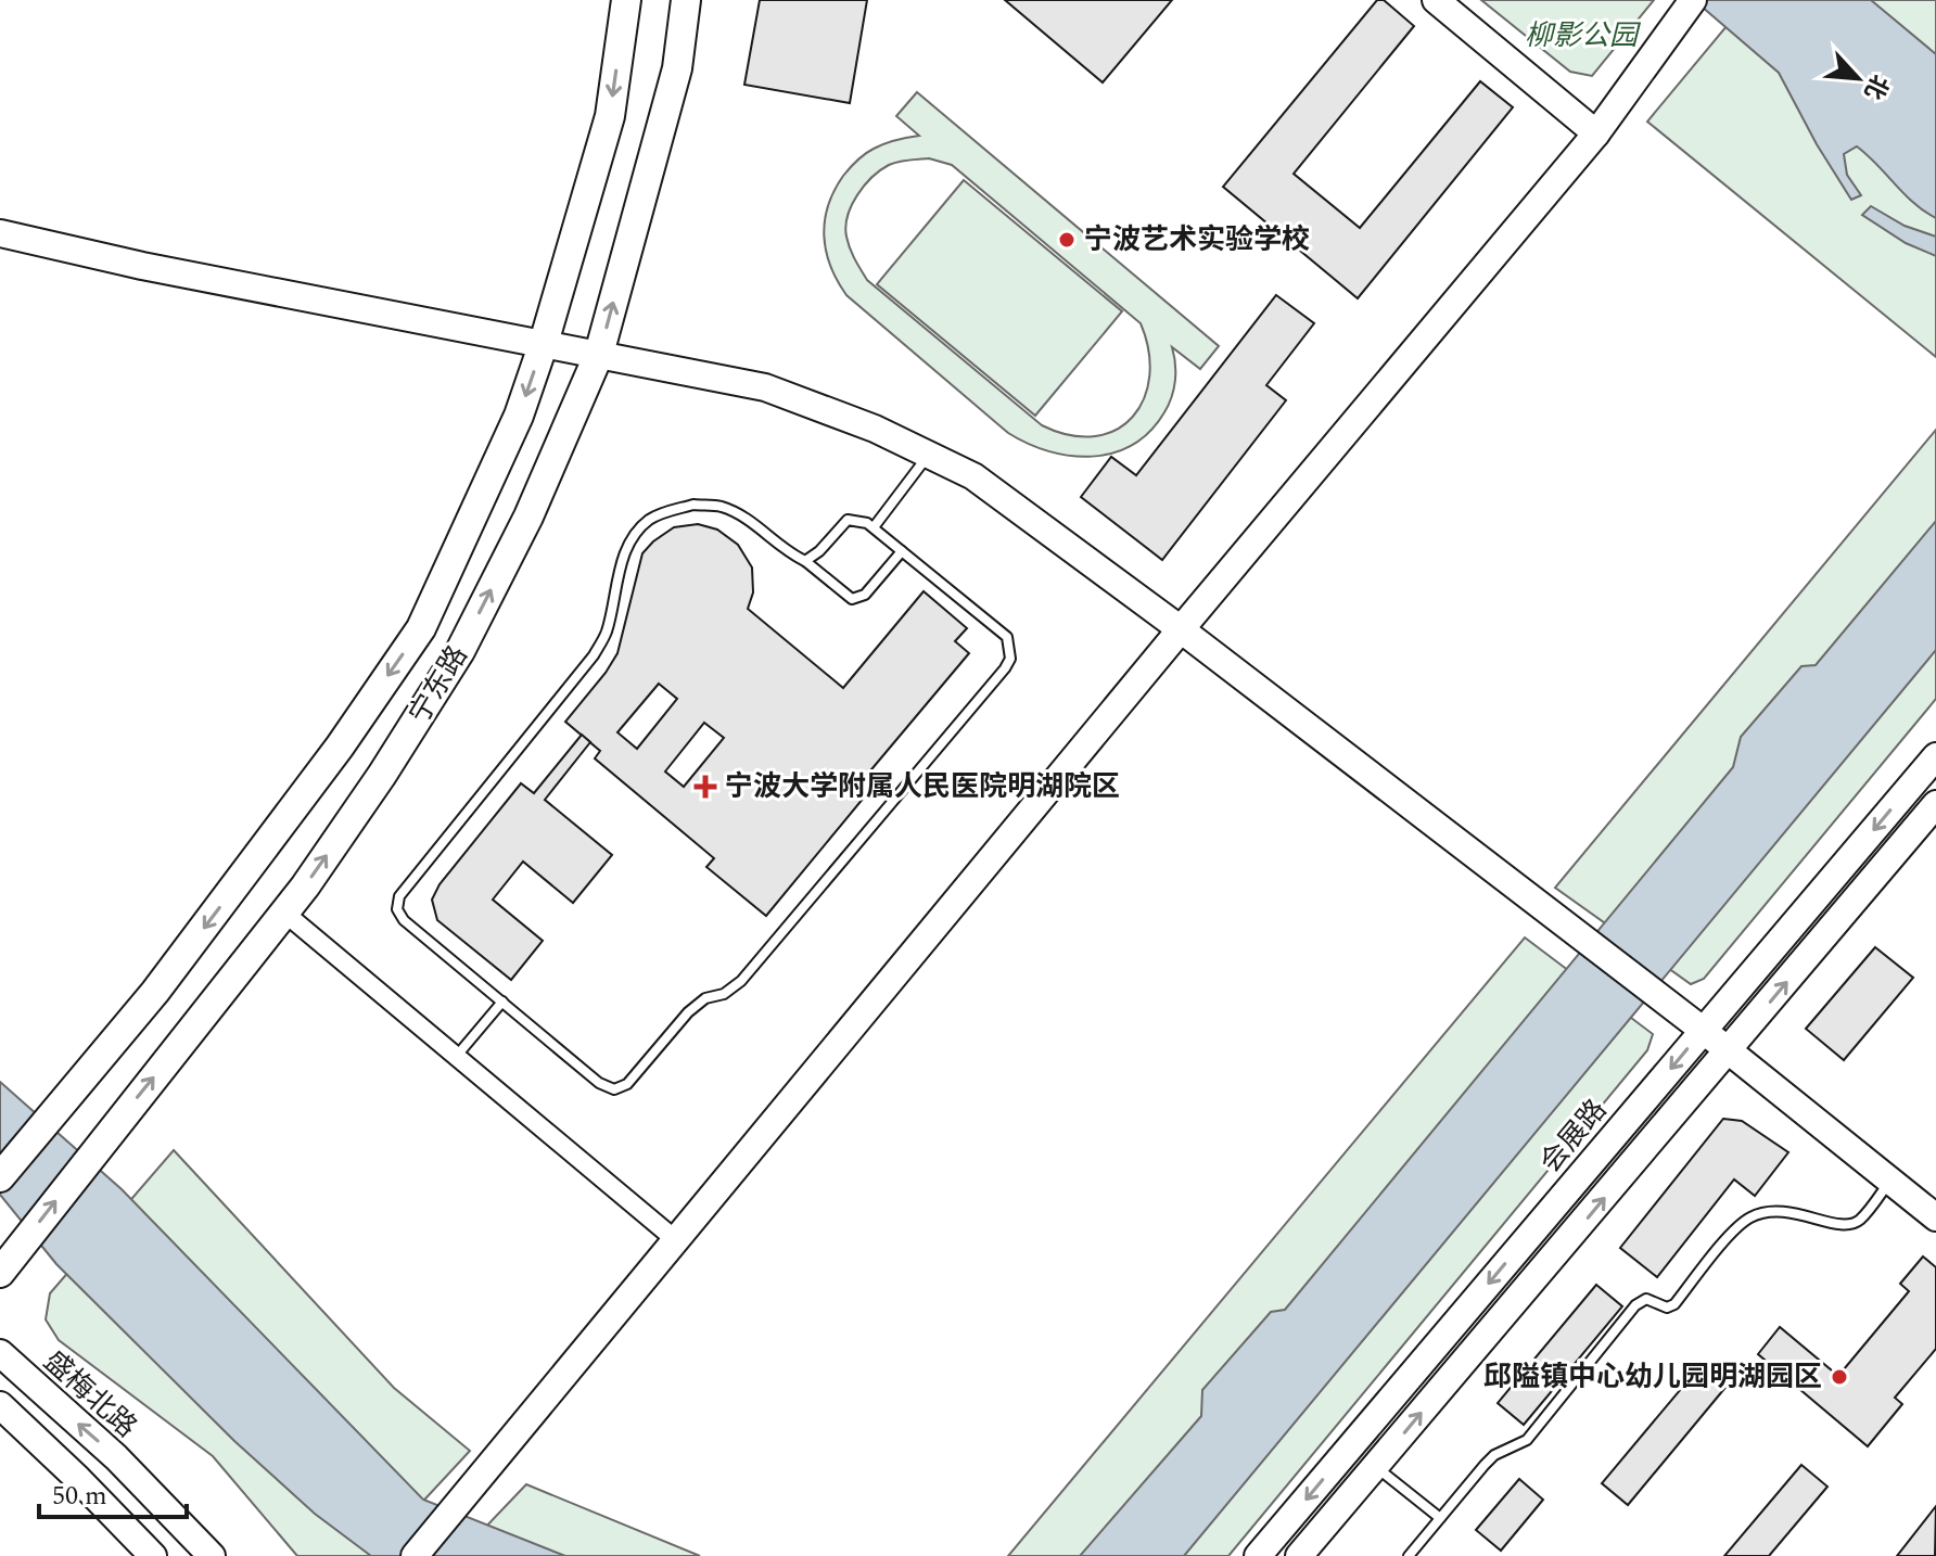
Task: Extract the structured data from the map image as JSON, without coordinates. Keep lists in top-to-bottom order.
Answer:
{
  "streets": {
    "main road": ["宁东路"],
    "street": ["会展路", "盛梅北路"]
  },
  "parks": ["柳影公园"],
  "places": {
    "other": ["宁波艺术实验学校", "邱隘镇中心幼儿园明湖园区"],
    "health": ["宁波大学附属人民医院明湖院区"]
  },
  "scale_bar": "50 m",
  "north": "bottom right"
}
